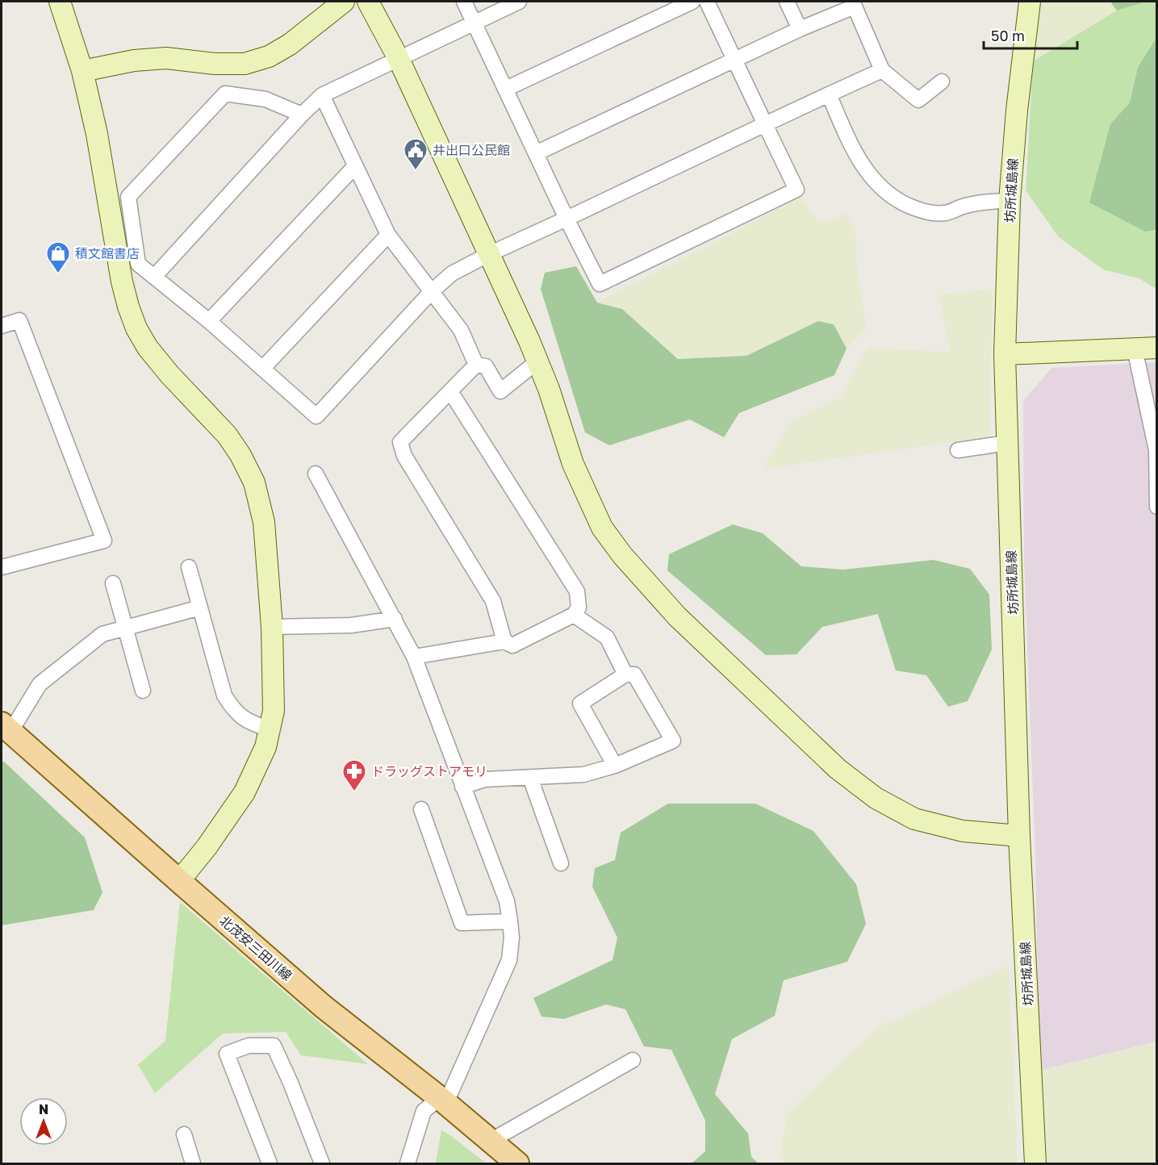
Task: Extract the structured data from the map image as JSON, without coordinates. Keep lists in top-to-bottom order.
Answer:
{
  "streets": {
    "main road": ["北茂安三田川線"],
    "street": ["坊所城島線"]
  },
  "places": {
    "public building": ["井出口公民館"],
    "shop": ["積文館書店"],
    "pharmacy": ["ドラッグストアモリ"]
  },
  "scale_bar": "50 m",
  "north": "top"
}
